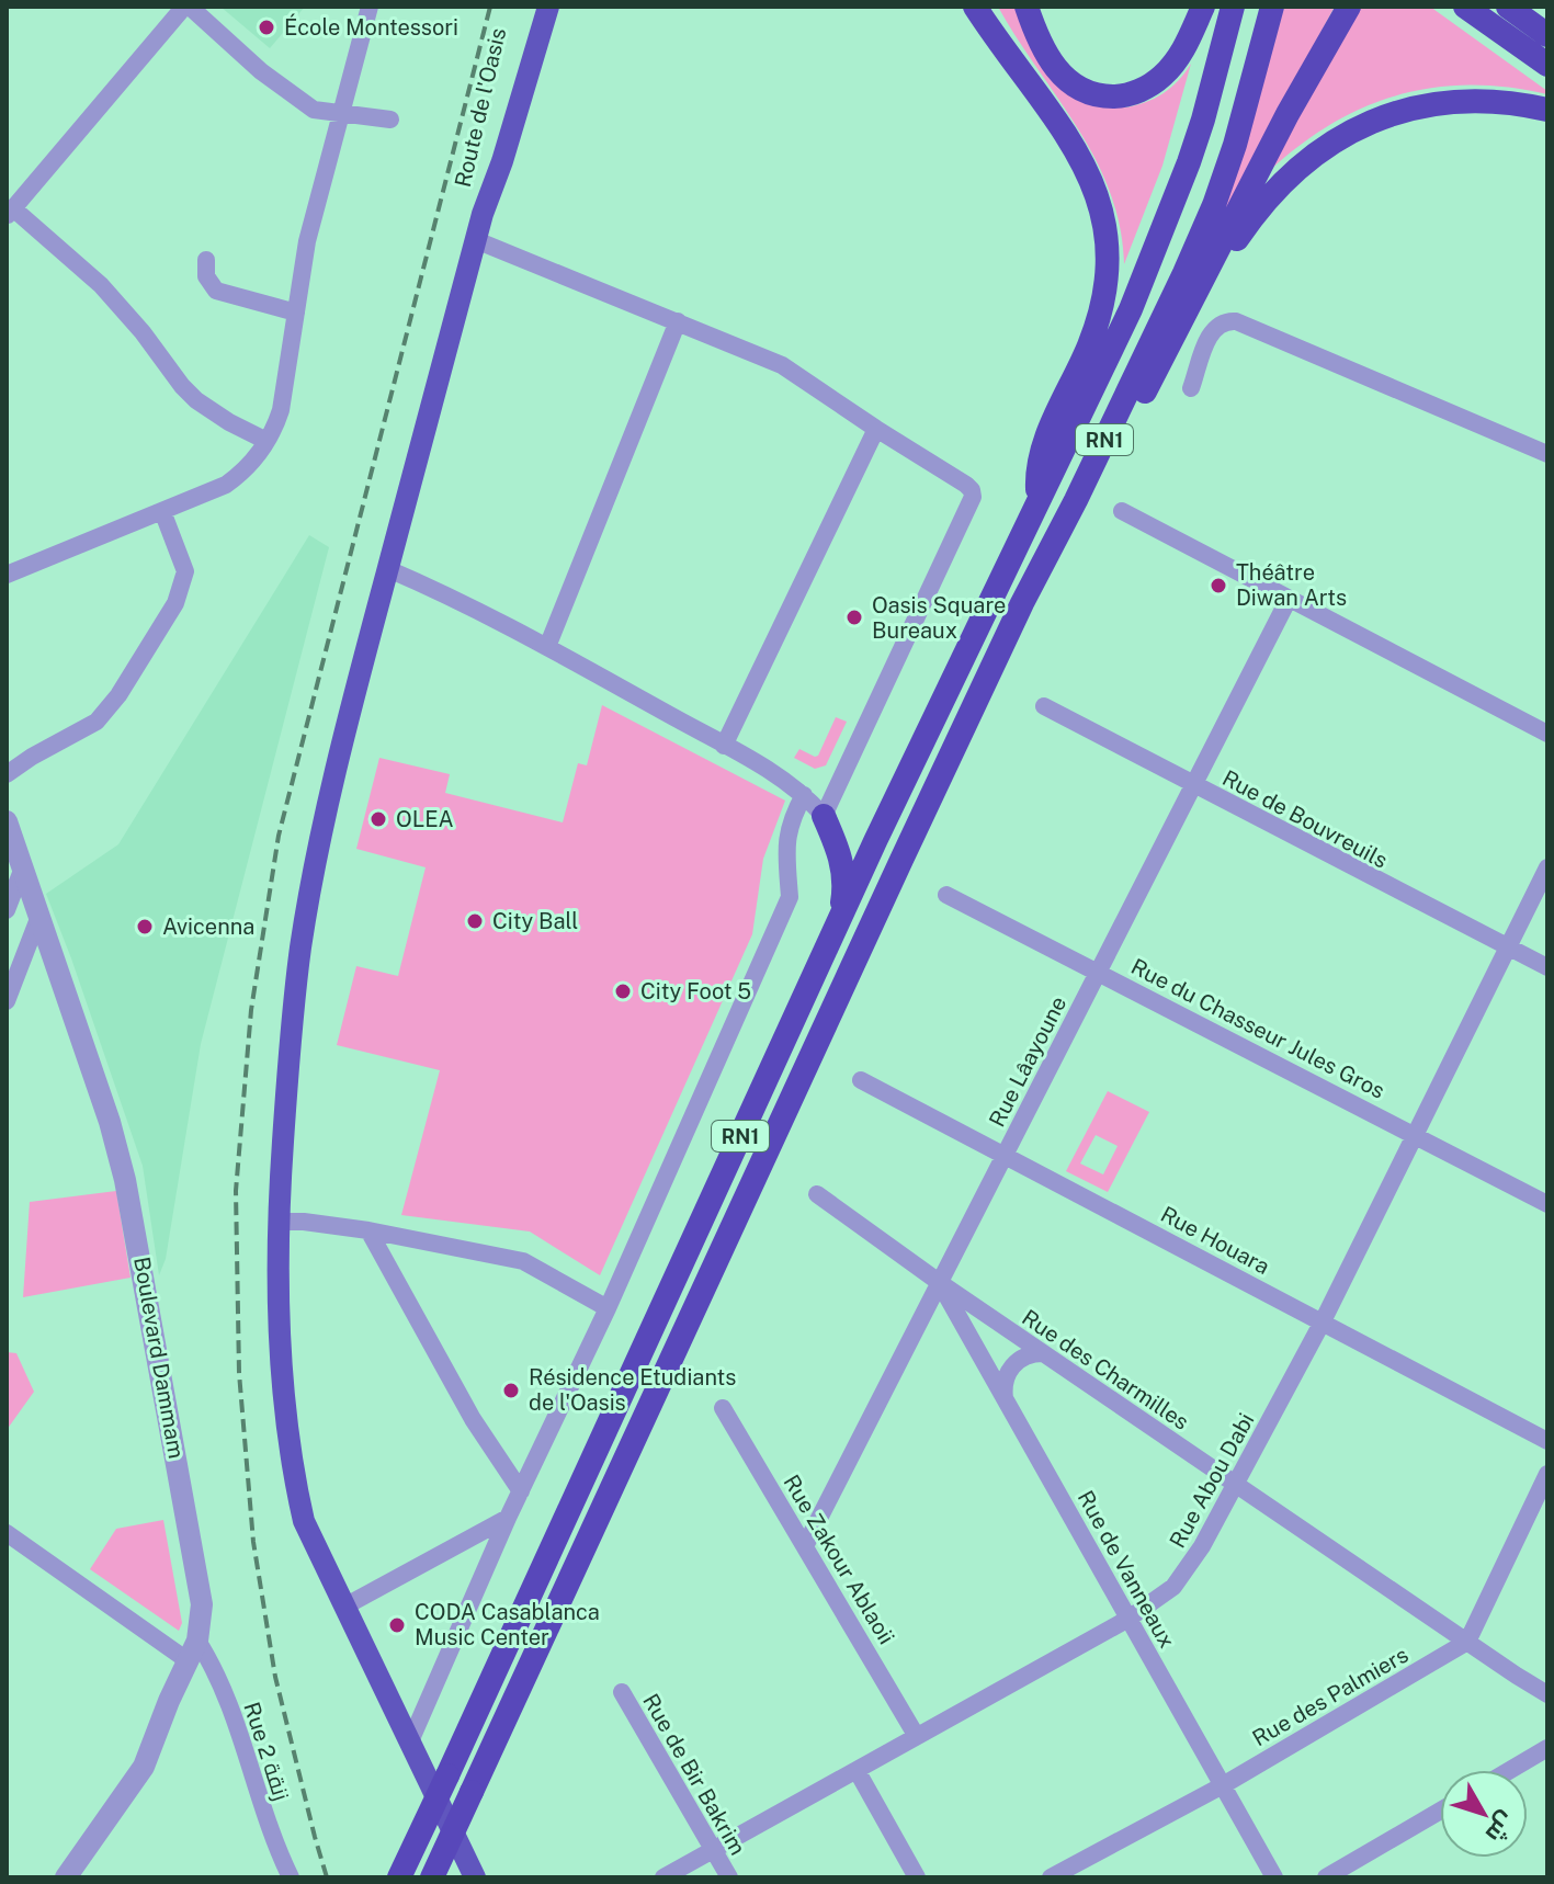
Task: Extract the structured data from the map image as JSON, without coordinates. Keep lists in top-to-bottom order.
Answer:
{
  "streets": {
    "highway": ["RN1"],
    "main road": ["Route de l'Oasis"],
    "street": [
      "Rue de Bouvreuils",
      "Rue du Chasseur Jules Gros",
      "Rue Lâayoune",
      "Rue Houara",
      "Boulevard Dammam",
      "Rue des Charmilles",
      "Rue Abou Dabi",
      "Rue Zakour Ablaoii",
      "Rue de Vanneaux",
      "Rue des Palmiers",
      "Rue 2 زنقة",
      "Rue de Bir Bakrim"
    ]
  },
  "crossings": [
    ["Rue de Bouvreuils", "Rue Lâayoune"],
    ["Rue de Bouvreuils", "Rue Abou Dabi"],
    ["Rue du Chasseur Jules Gros", "Rue Lâayoune"],
    ["Rue du Chasseur Jules Gros", "Rue Abou Dabi"],
    ["Rue Lâayoune", "Rue Houara"],
    ["Rue Lâayoune", "Rue des Charmilles"],
    ["Rue Lâayoune", "Rue Zakour Ablaoii"],
    ["Rue Lâayoune", "Rue de Vanneaux"],
    ["Rue Houara", "Rue Abou Dabi"],
    ["Boulevard Dammam", "Rue 2 زنقة"],
    ["Rue des Charmilles", "Rue Abou Dabi"],
    ["Rue des Charmilles", "Rue de Vanneaux"],
    ["Rue des Charmilles", "Rue des Palmiers"],
    ["Rue Abou Dabi", "Rue Zakour Ablaoii"],
    ["Rue Abou Dabi", "Rue de Vanneaux"],
    ["Rue Abou Dabi", "Rue de Bir Bakrim"],
    ["Rue de Vanneaux", "Rue des Palmiers"]
  ],
  "places": [
    "École Montessori",
    "Théâtre Diwan Arts",
    "Oasis Square Bureaux",
    "OLEA",
    "City Ball",
    "Avicenna",
    "City Foot 5",
    "Résidence Etudiants de l'Oasis",
    "CODA Casablanca Music Center"
  ],
  "north": "bottom right"
}
